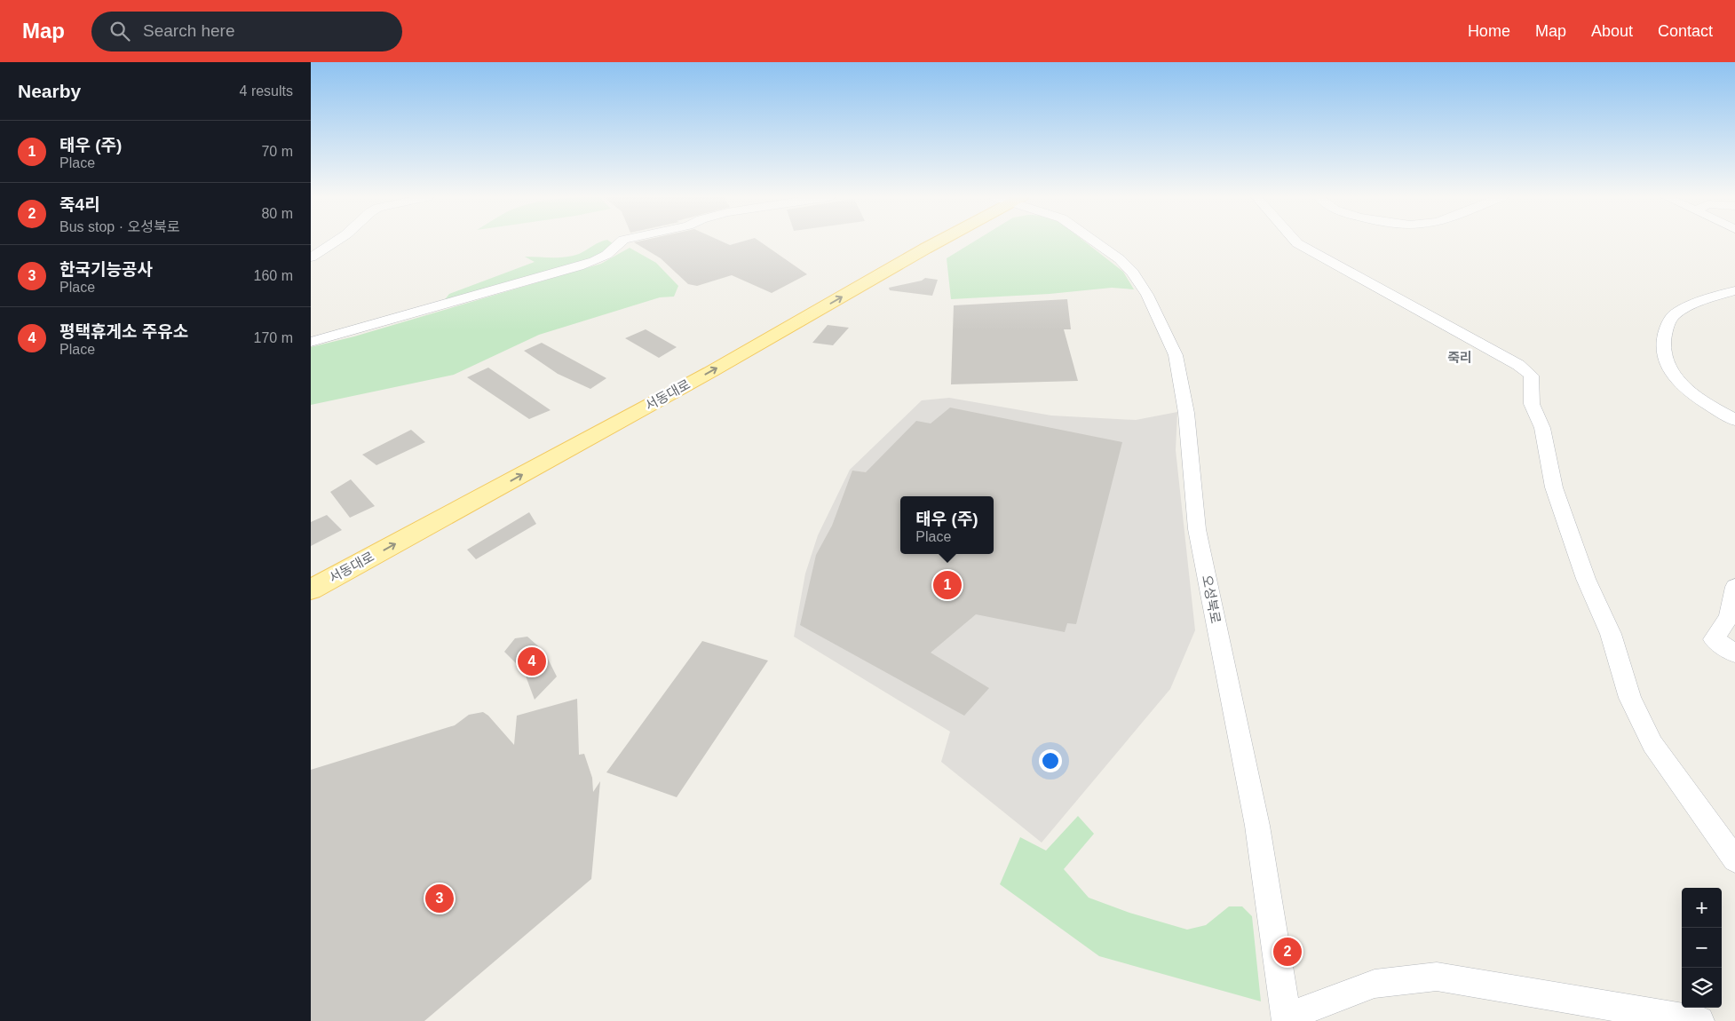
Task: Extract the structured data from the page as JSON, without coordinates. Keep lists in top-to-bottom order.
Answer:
{
  "streets": {
    "main road": ["서동대로"],
    "street": ["오성북로"]
  },
  "districts": ["죽리"],
  "page": {
    "header": "Map",
    "search": "Search here",
    "nav": [
      "Home",
      "Map",
      "About",
      "Contact"
    ],
    "heading": ["Nearby", "4 results"],
    "list": [
      {
        "mark": "1",
        "name": "태우 (주)",
        "note": "Place",
        "value": "70 m"
      },
      {
        "mark": "2",
        "name": "죽4리",
        "note": "Bus stop · 오성북로",
        "value": "80 m"
      },
      {
        "mark": "3",
        "name": "한국기능공사",
        "note": "Place",
        "value": "160 m"
      },
      {
        "mark": "4",
        "name": "평택휴게소 주유소",
        "note": "Place",
        "value": "170 m"
      }
    ],
    "popup": ["태우 (주)", "Place"],
    "pins": [
      "1",
      "4",
      "3",
      "2"
    ],
    "map_buttons": ["+", "−"]
  }
}
